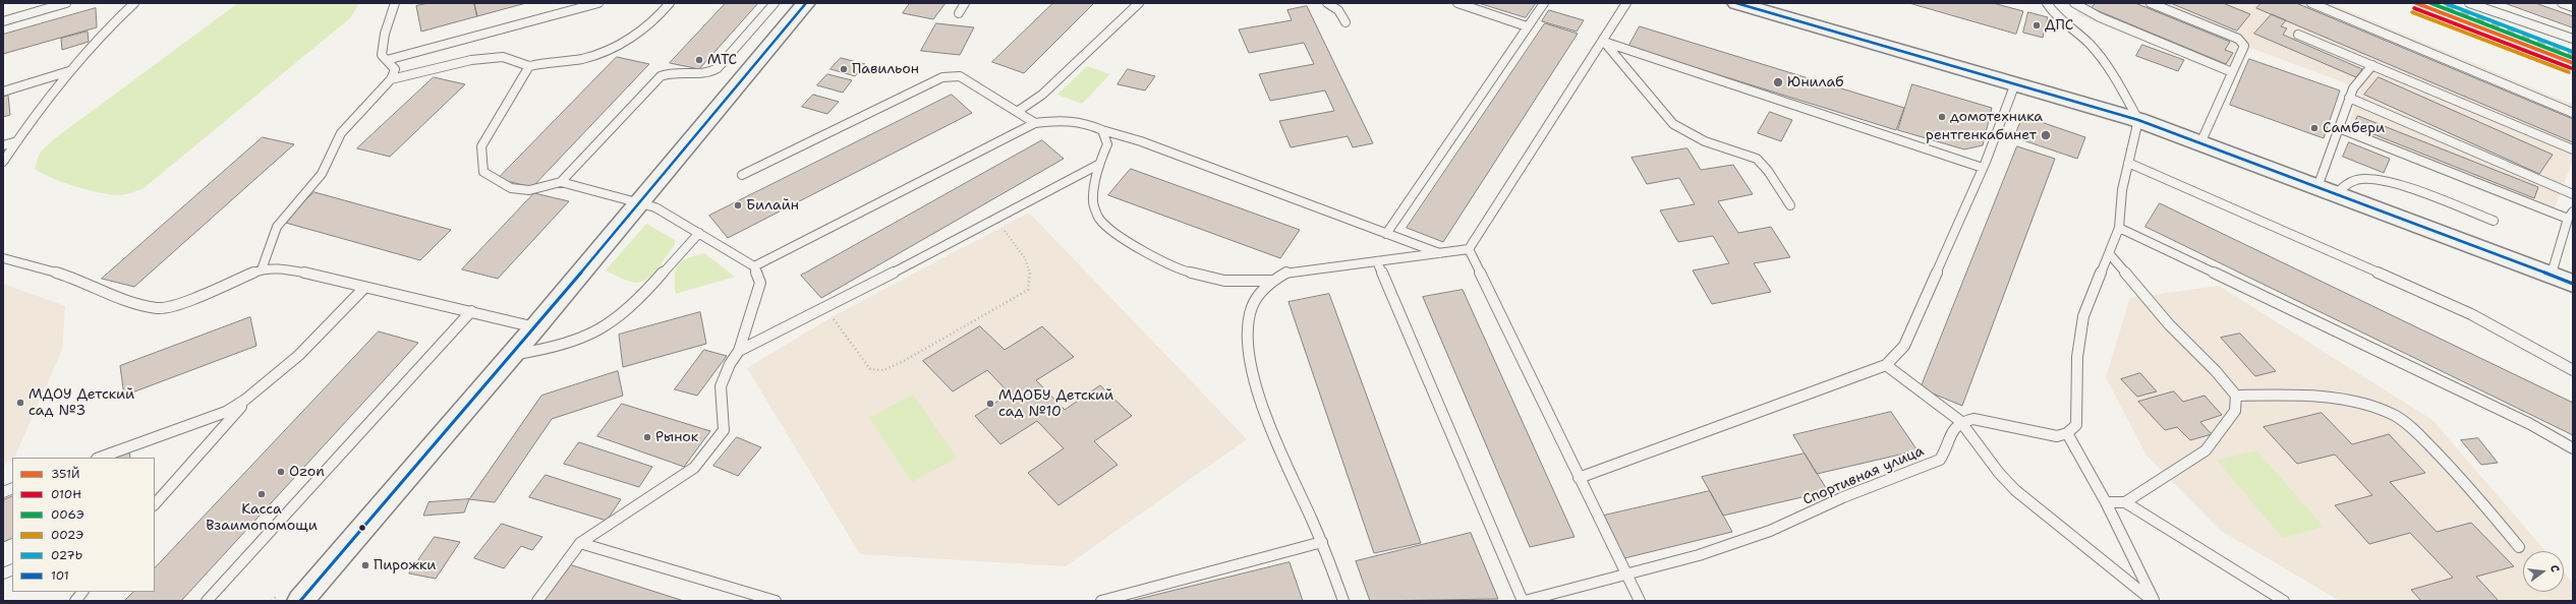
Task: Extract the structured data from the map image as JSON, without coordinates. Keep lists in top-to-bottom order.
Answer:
{
  "streets": {
    "lane": ["Спортивная улица"]
  },
  "places": [
    "ДПС",
    "МТС",
    "Павильон",
    "Юнилаб",
    "домотехника",
    "Самбери",
    "рентгенкабинет",
    "Билайн",
    "МДОУ Детский сад №3",
    "МДОБУ Детский сад №10",
    "Рынок",
    "Ozon",
    "Касса Взаимопомощи",
    "Пирожки"
  ],
  "lines": [
    "transit line 351Й",
    "transit line 006Э",
    "transit line 027Ь",
    "transit line 101",
    "transit line 010Н",
    "transit line 002Э"
  ],
  "legend": [
    "351Й",
    "010Н",
    "006Э",
    "002Э",
    "027Ь",
    "101"
  ],
  "north": "right"
}
